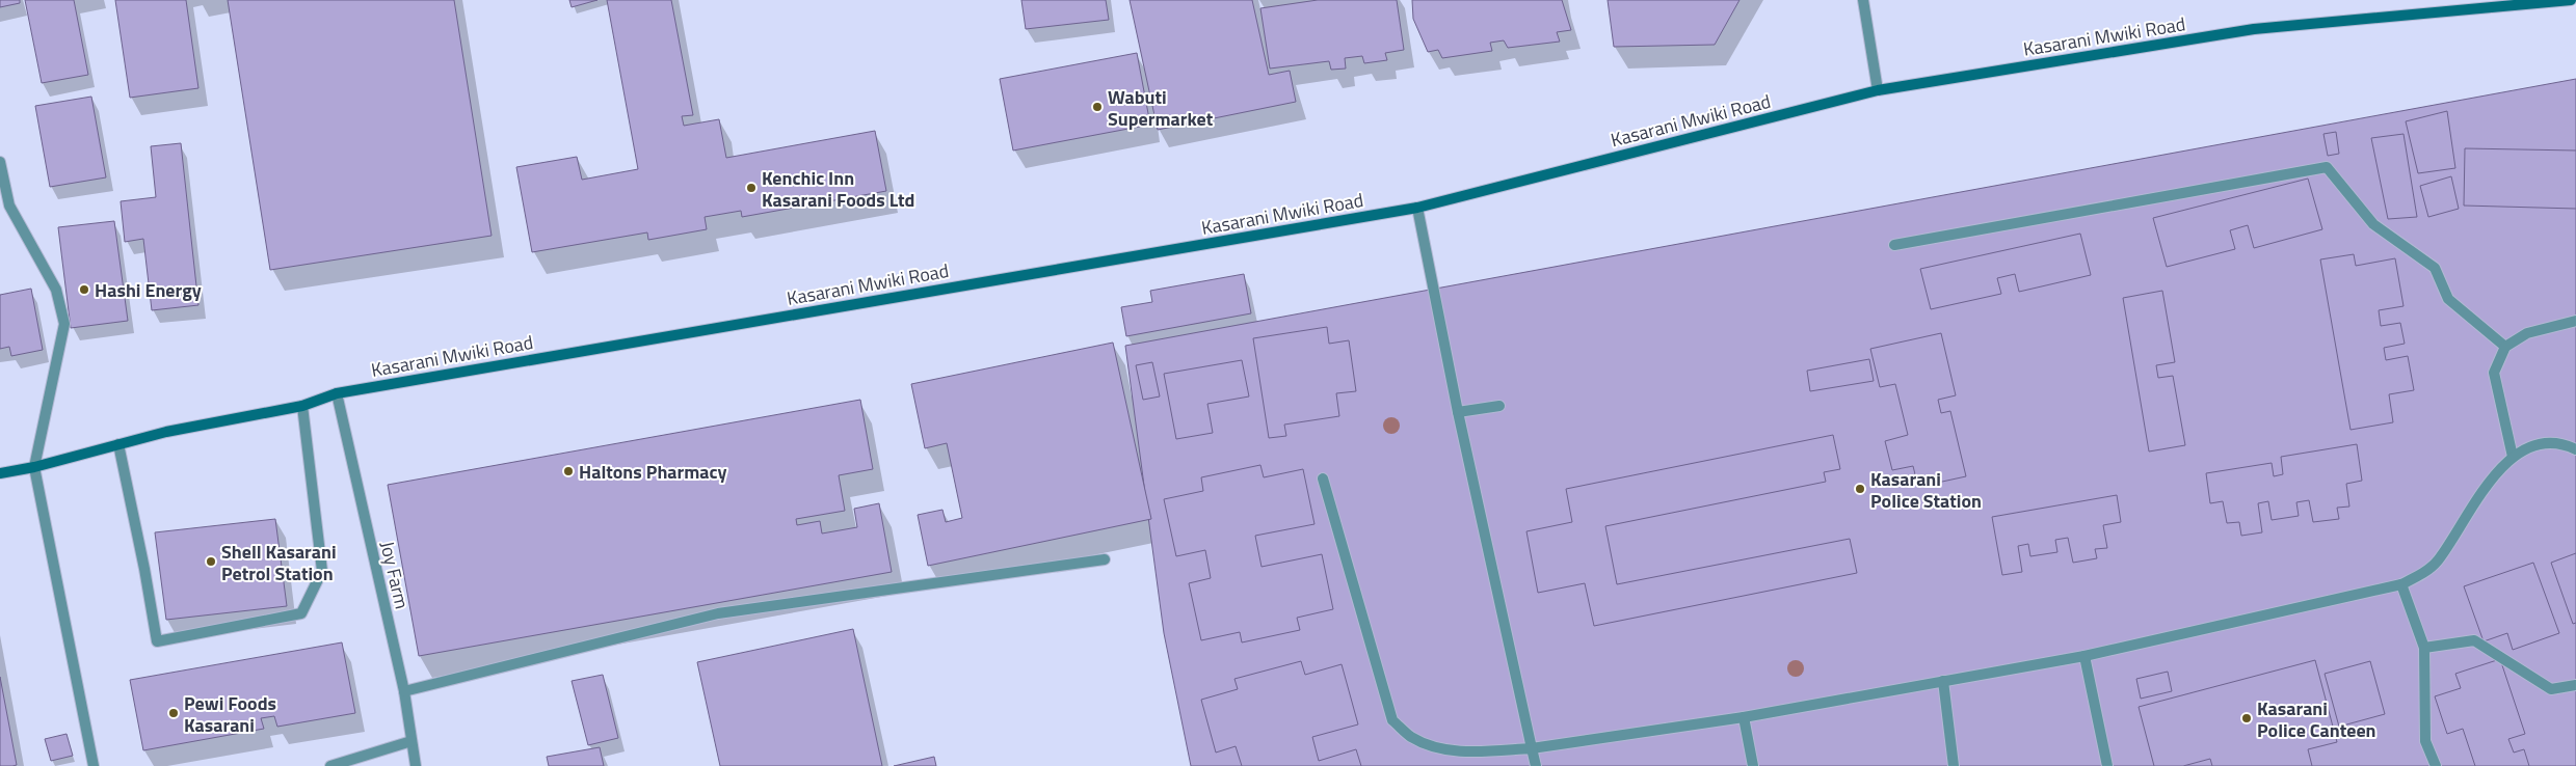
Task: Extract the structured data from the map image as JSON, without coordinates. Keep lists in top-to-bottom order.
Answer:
{
  "streets": {
    "main road": ["Kasarani Mwiki Road"],
    "street": ["Joy Farm"]
  },
  "crossings": [
    ["Kasarani Mwiki Road", "Joy Farm"]
  ],
  "places": [
    "Wabuti Supermarket",
    "Kenchic Inn Kasarani Foods Ltd",
    "Hashi Energy",
    "Haltons Pharmacy",
    "Kasarani Police Station",
    "Shell Kasarani Petrol Station",
    "Pewi Foods Kasarani",
    "Kasarani Police Canteen"
  ]
}
